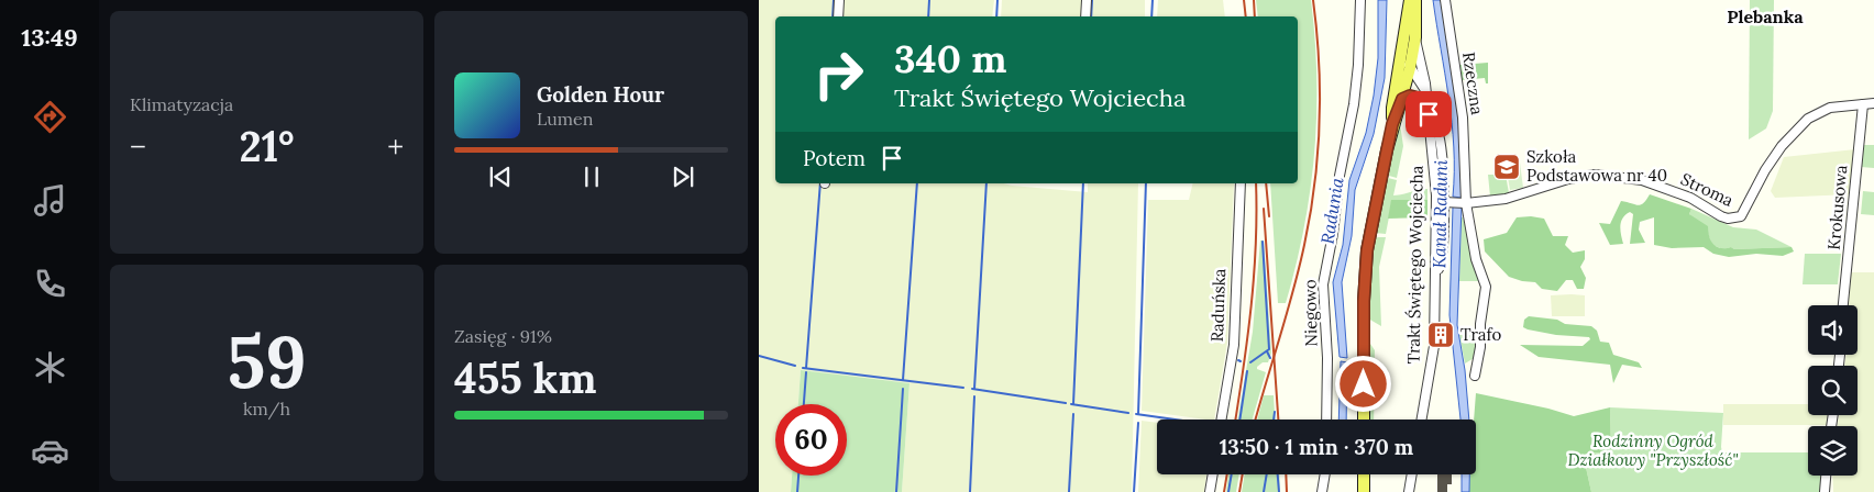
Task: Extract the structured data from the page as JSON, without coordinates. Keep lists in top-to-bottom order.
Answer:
{
  "streets": {
    "main road": ["Trakt Świętego Wojciecha"],
    "street": [
      "Rzeczna",
      "Stroma",
      "Krokusowa",
      "Raduńska",
      "Niegowo"
    ]
  },
  "crossings": [
    ["Rzeczna", "Stroma"],
    ["Stroma", "Krokusowa"]
  ],
  "districts": ["Plebanka"],
  "water": ["Radunia", "Kanał Raduni"],
  "parks": ["Rodzinny Ogród Działkowy \"Przyszłość\""],
  "places": {
    "school or university": ["Szkoła Podstawowa nr 40"],
    "building": ["Trafo"]
  },
  "page": {
    "tabs": "13:49",
    "tile": [
      "Klimatyzacja",
      ["59", "km/h"],
      ["Zasięg · 91%", "455 km"]
    ],
    "turn": ["340 m", "Trakt Świętego Wojciecha"],
    "song": ["Golden Hour", "Lumen"],
    "heat": ["−", "21°", "+"],
    "then": "Potem",
    "limit": "60",
    "trip": "13:50 · 1 min · 370 m"
  }
}
